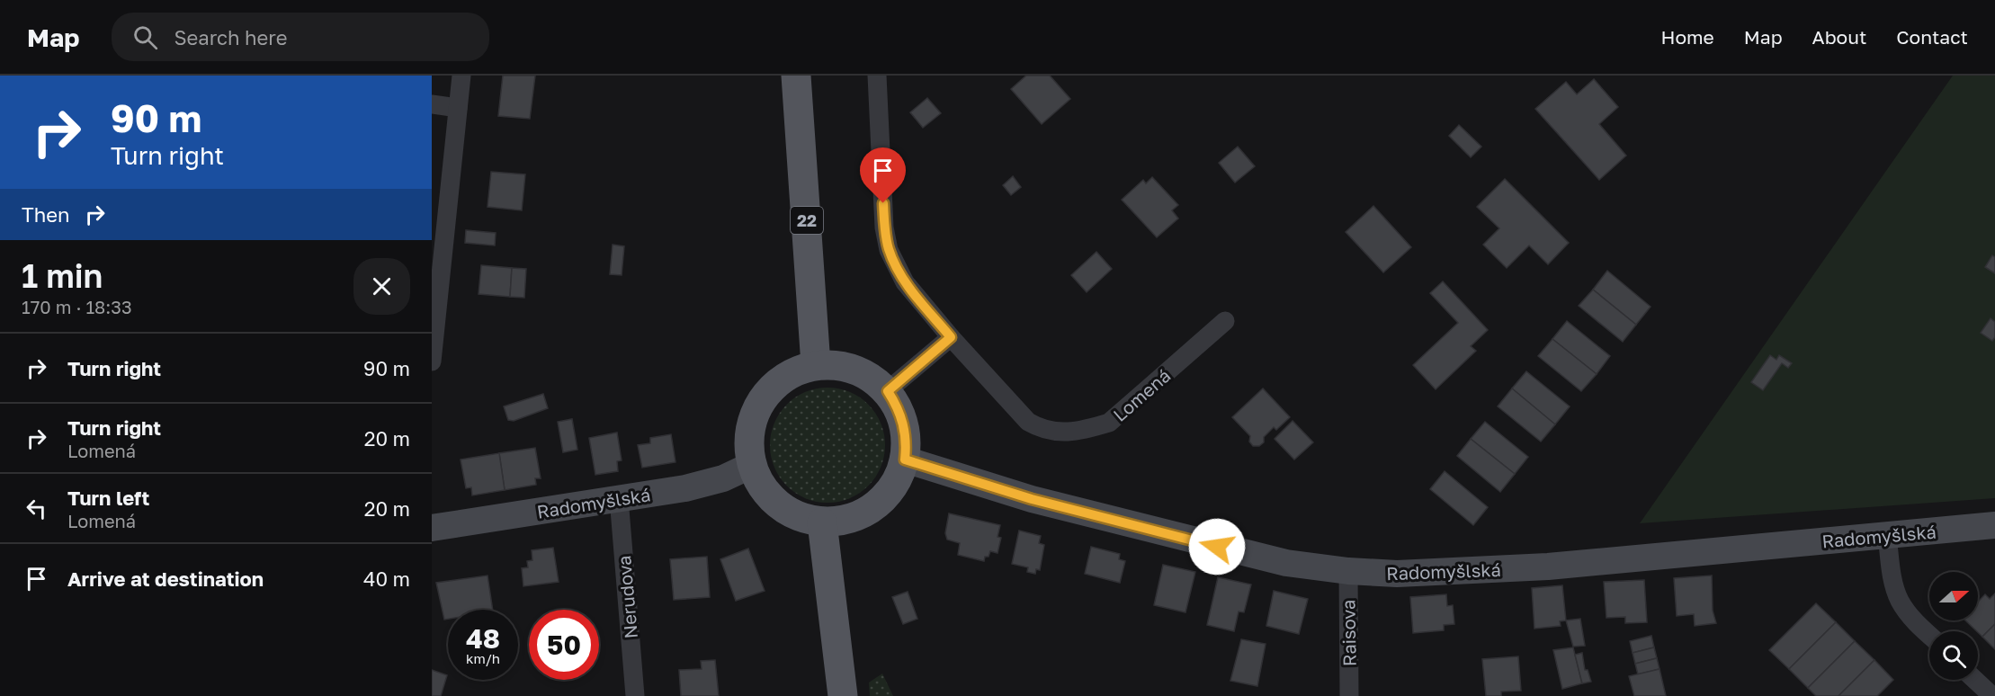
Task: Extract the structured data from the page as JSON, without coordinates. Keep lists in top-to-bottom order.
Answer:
{
  "streets": {
    "main road": ["22", "Radomyšlská"],
    "street": ["Lomená", "Nerudova", "Raisova"]
  },
  "crossings": [
    ["22", "Radomyšlská"],
    ["Radomyšlská", "Nerudova"],
    ["Radomyšlská", "Raisova"]
  ],
  "north": "right",
  "page": {
    "header": "Map",
    "search": "Search here",
    "nav": [
      "Home",
      "Map",
      "About",
      "Contact"
    ],
    "turn": ["90 m", "Turn right"],
    "then": "Then",
    "heading": ["1 min", "170 m · 18:33"],
    "list": [
      {
        "name": "Turn right",
        "value": "90 m"
      },
      {
        "name": "Turn right",
        "note": "Lomená",
        "value": "20 m"
      },
      {
        "name": "Turn left",
        "note": "Lomená",
        "value": "20 m"
      },
      {
        "name": "Arrive at destination",
        "value": "40 m"
      }
    ],
    "speed": "48 km/h",
    "limit": "50"
  }
}
